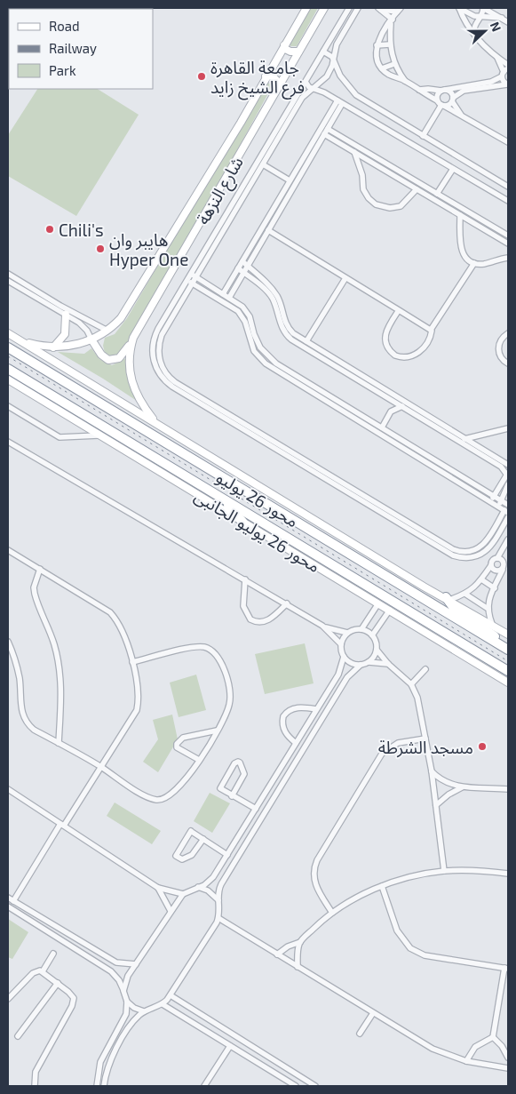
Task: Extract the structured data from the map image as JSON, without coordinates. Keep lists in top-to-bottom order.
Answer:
{
  "streets": {
    "highway": ["محور 26 يوليو"],
    "main road": ["شارع النزهة", "محور 26 يوليو الجانبى"]
  },
  "places": [
    "جامعة القاهرة فرع الشيخ زايد",
    "Chili's",
    "هايبر وان Hyper One",
    "مسجد الشرطة"
  ],
  "legend": ["Road", "Railway", "Park"],
  "north": "right"
}
